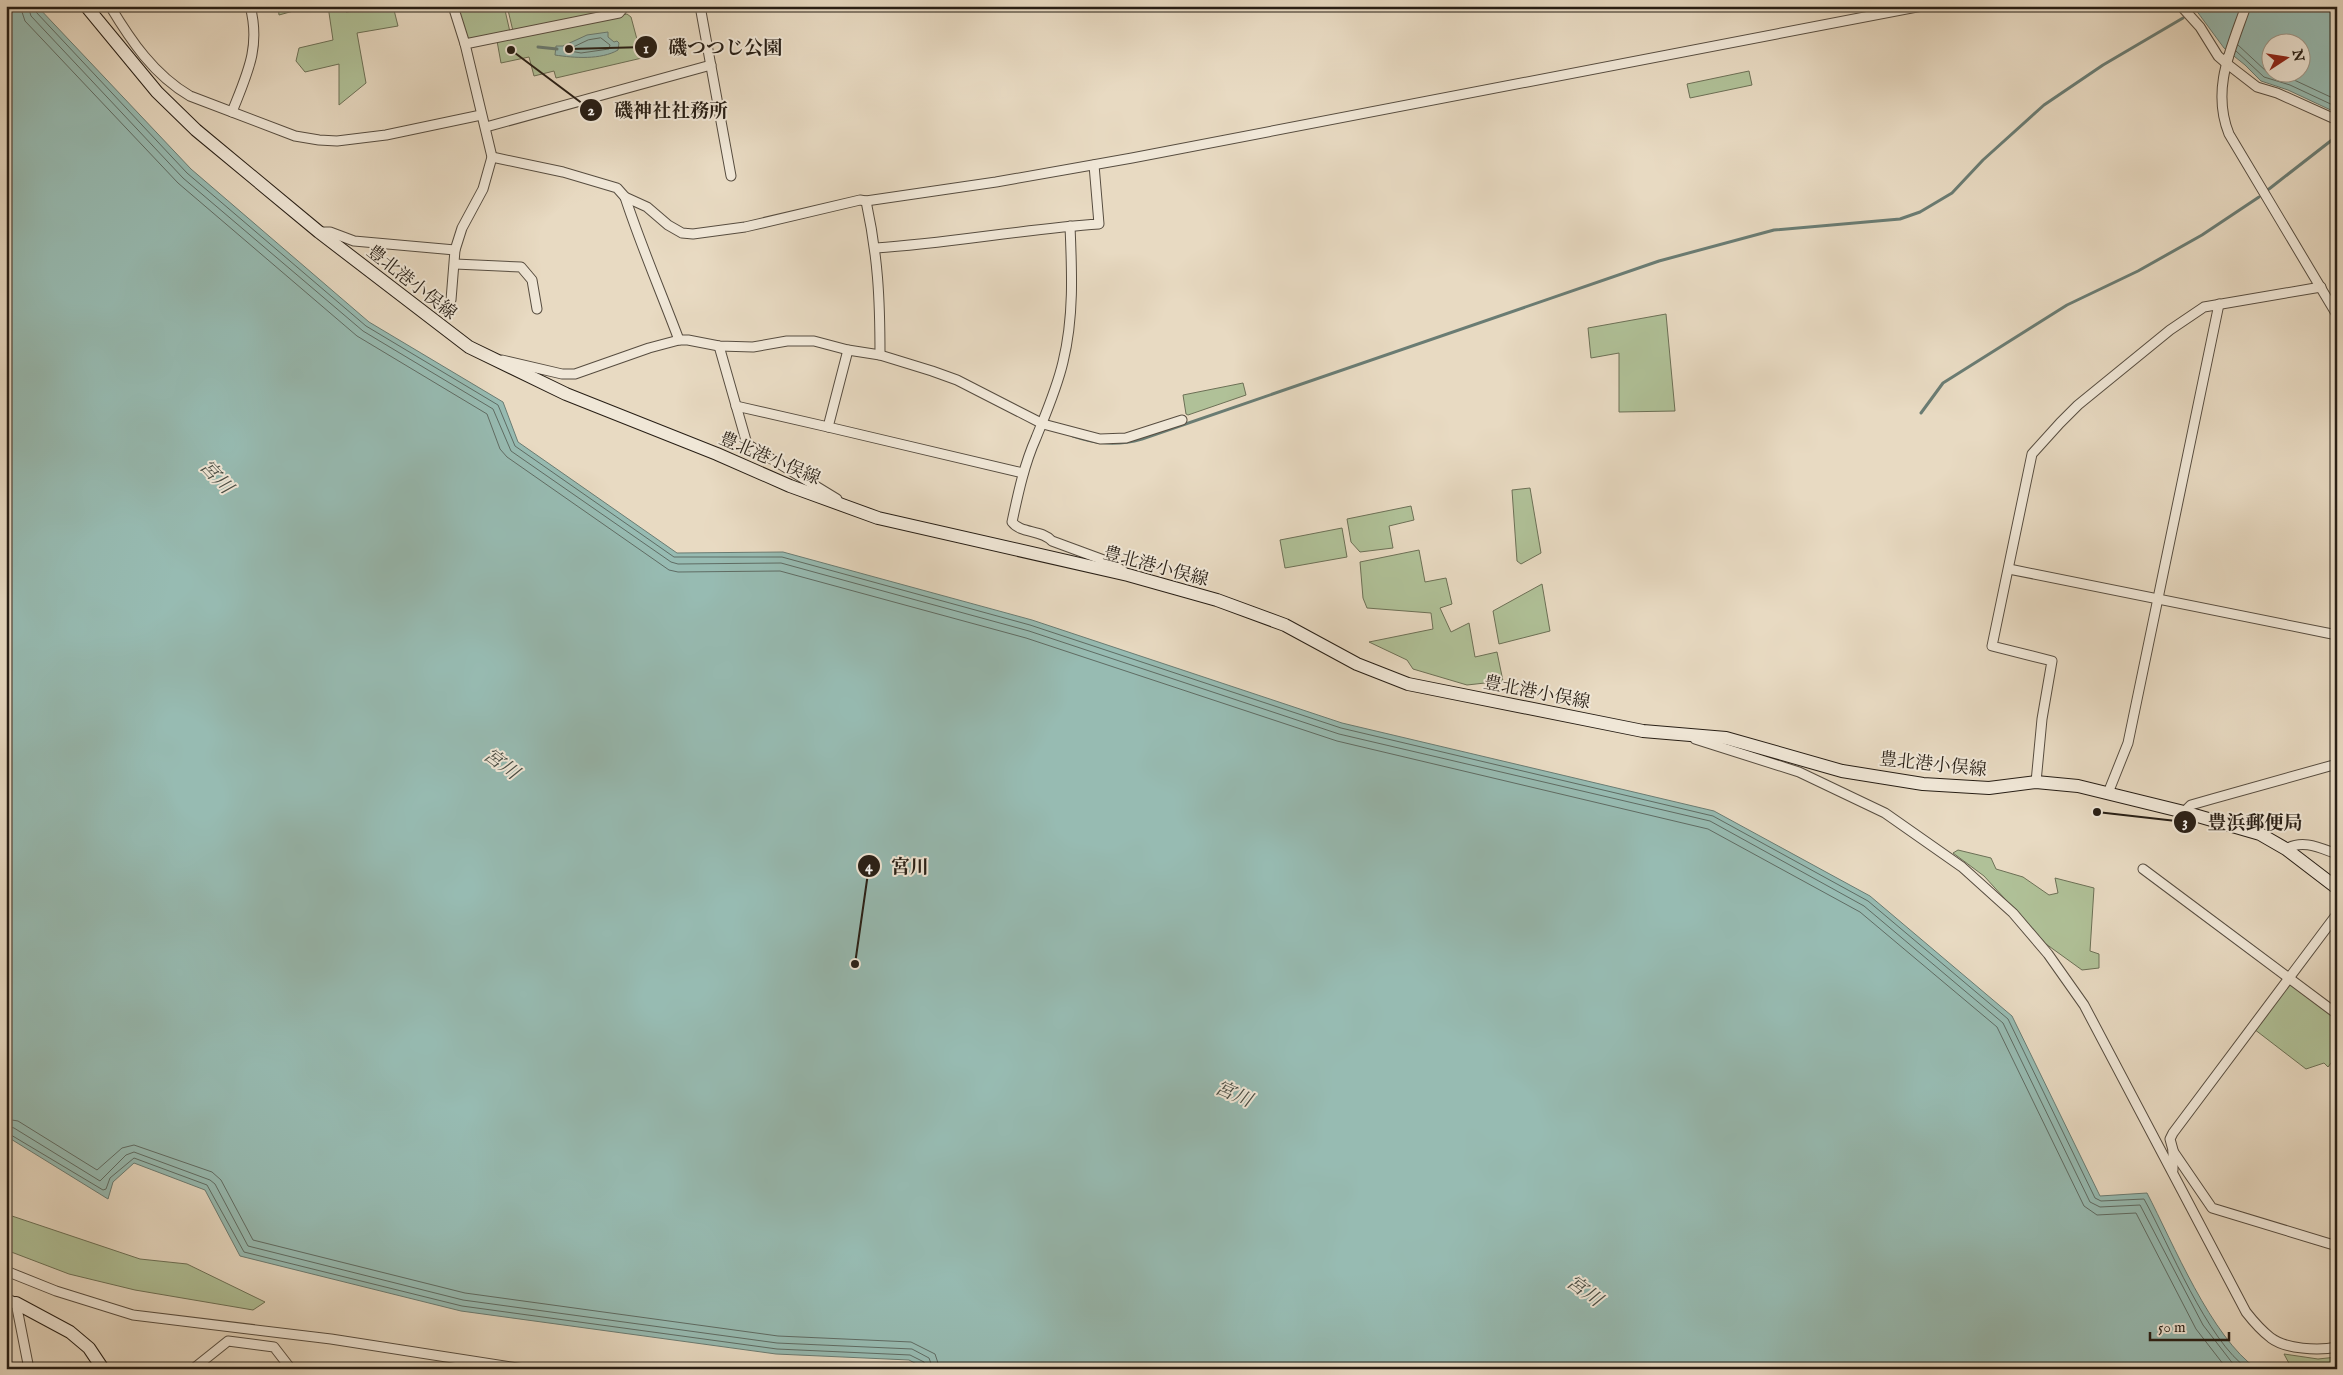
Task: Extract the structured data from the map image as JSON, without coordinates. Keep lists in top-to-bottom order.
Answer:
{
  "streets": {
    "main road": ["豊北港小俣線"]
  },
  "water": ["宮川"],
  "places": [
    "磯つつじ公園",
    "磯神社社務所",
    "豊浜郵便局",
    "宮川"
  ],
  "scale_bar": "50 m",
  "north": "right"
}
